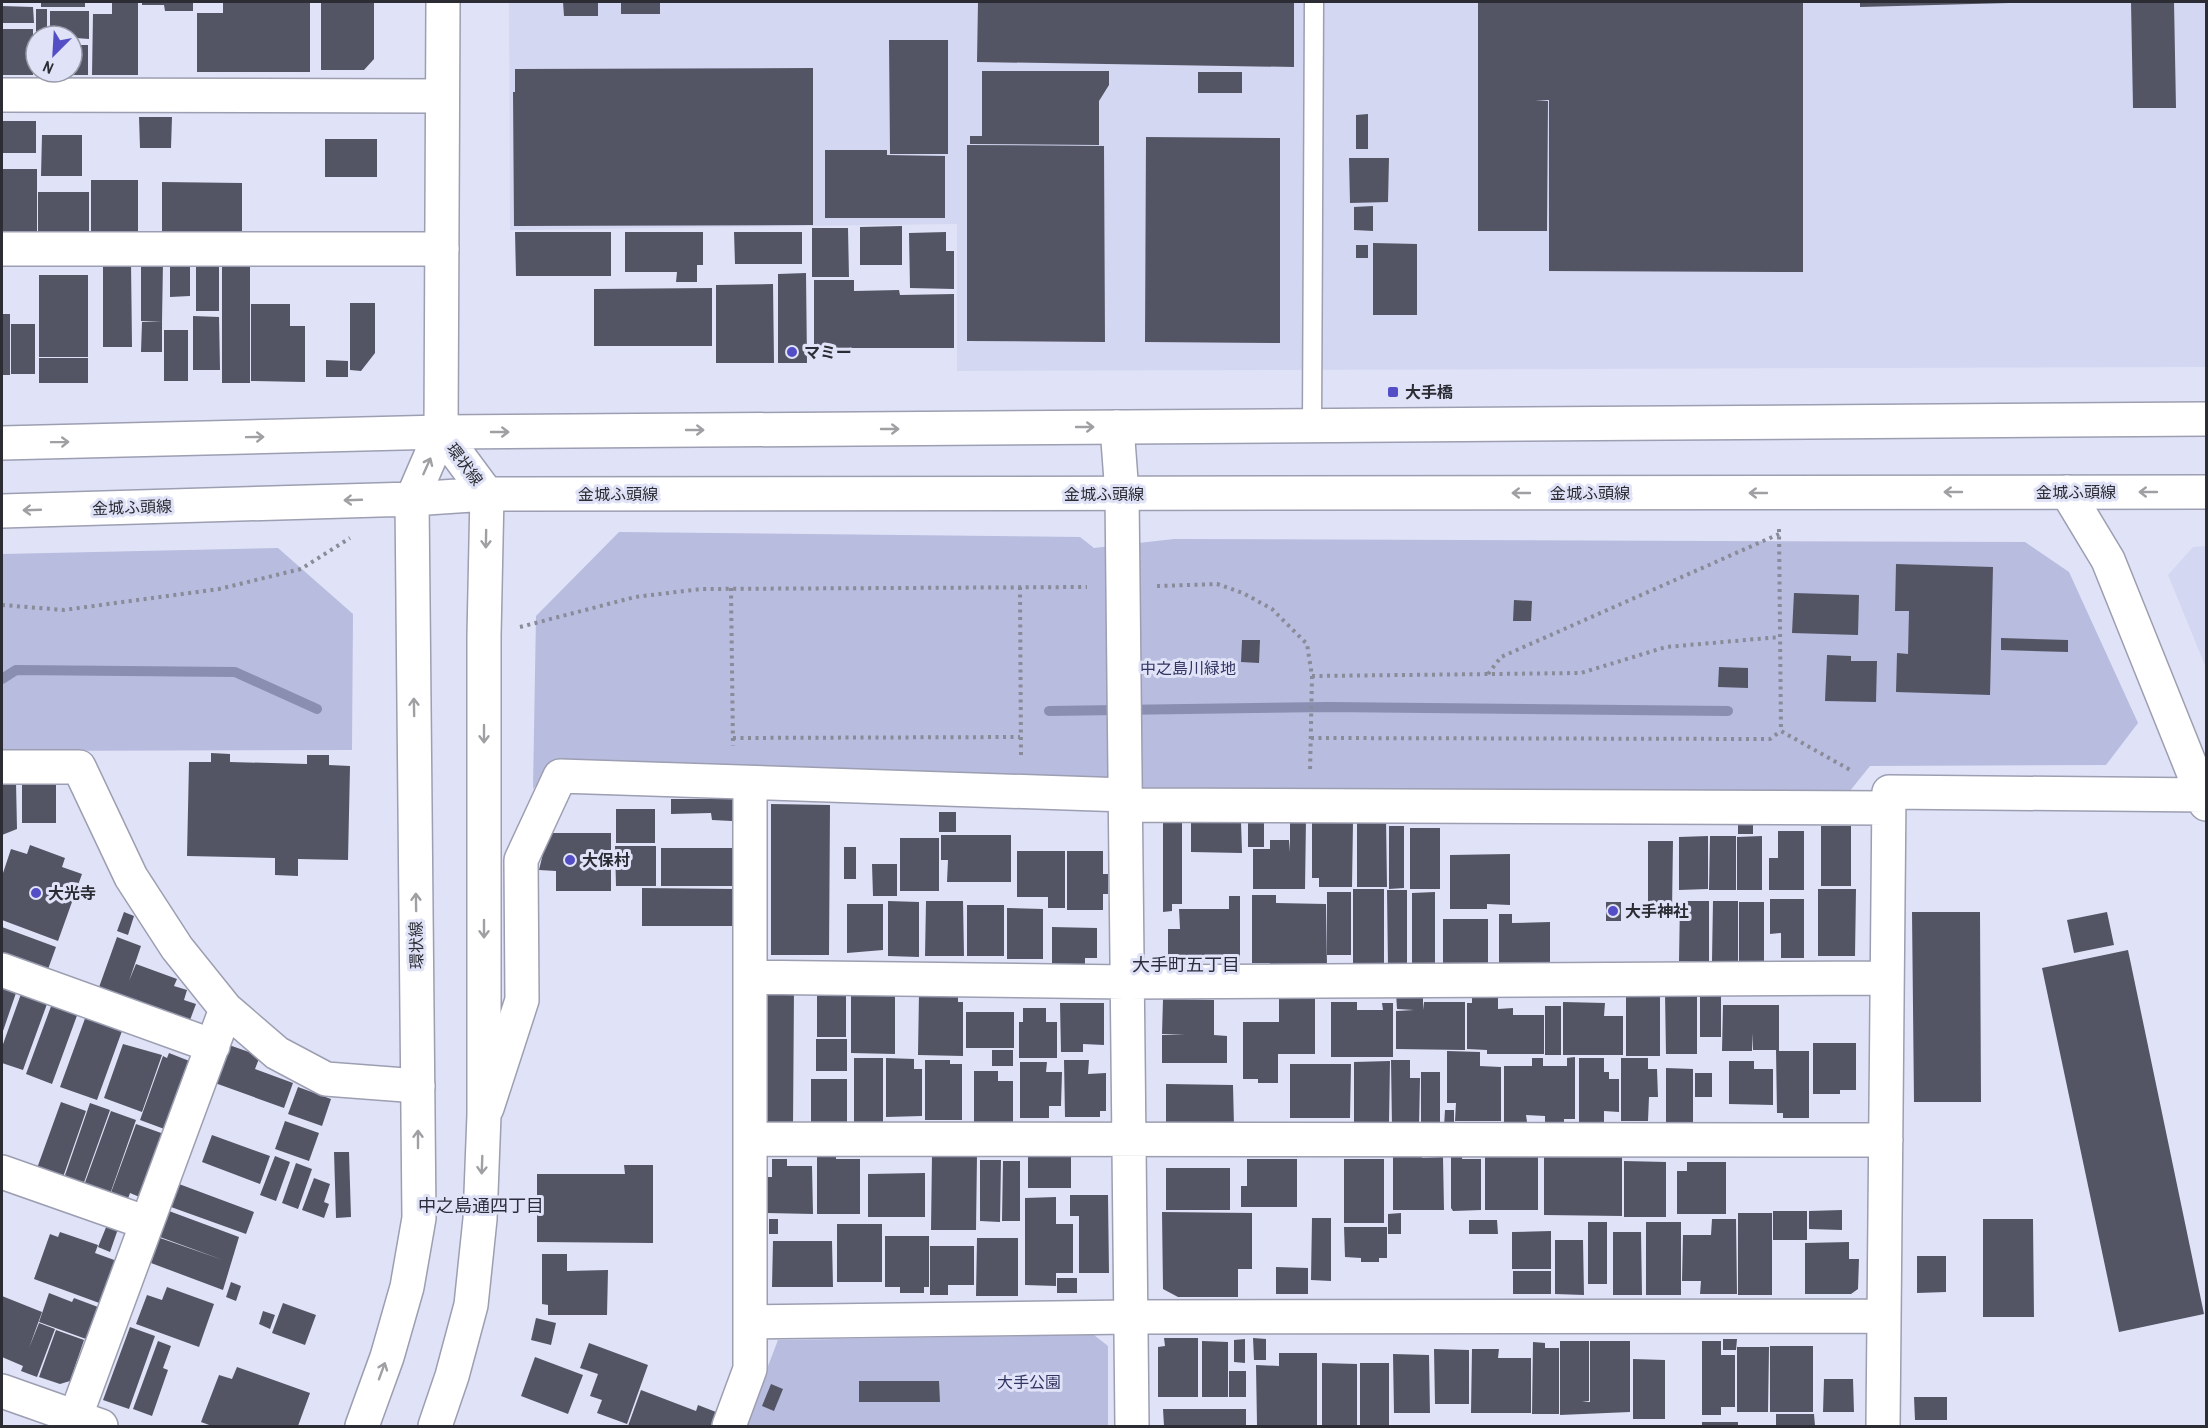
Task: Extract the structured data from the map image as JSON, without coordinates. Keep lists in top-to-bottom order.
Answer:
{
  "streets": {
    "street": ["環状線", "金城ふ頭線"]
  },
  "crossings": [
    ["環状線", "金城ふ頭線"]
  ],
  "districts": ["大手町五丁目", "中之島通四丁目"],
  "parks": ["中之島川緑地", "大手公園"],
  "places": {
    "other": [
      "マミー",
      "大保村",
      "大光寺",
      "大手神社"
    ],
    "transit": ["大手橋"]
  },
  "north": "bottom left"
}
